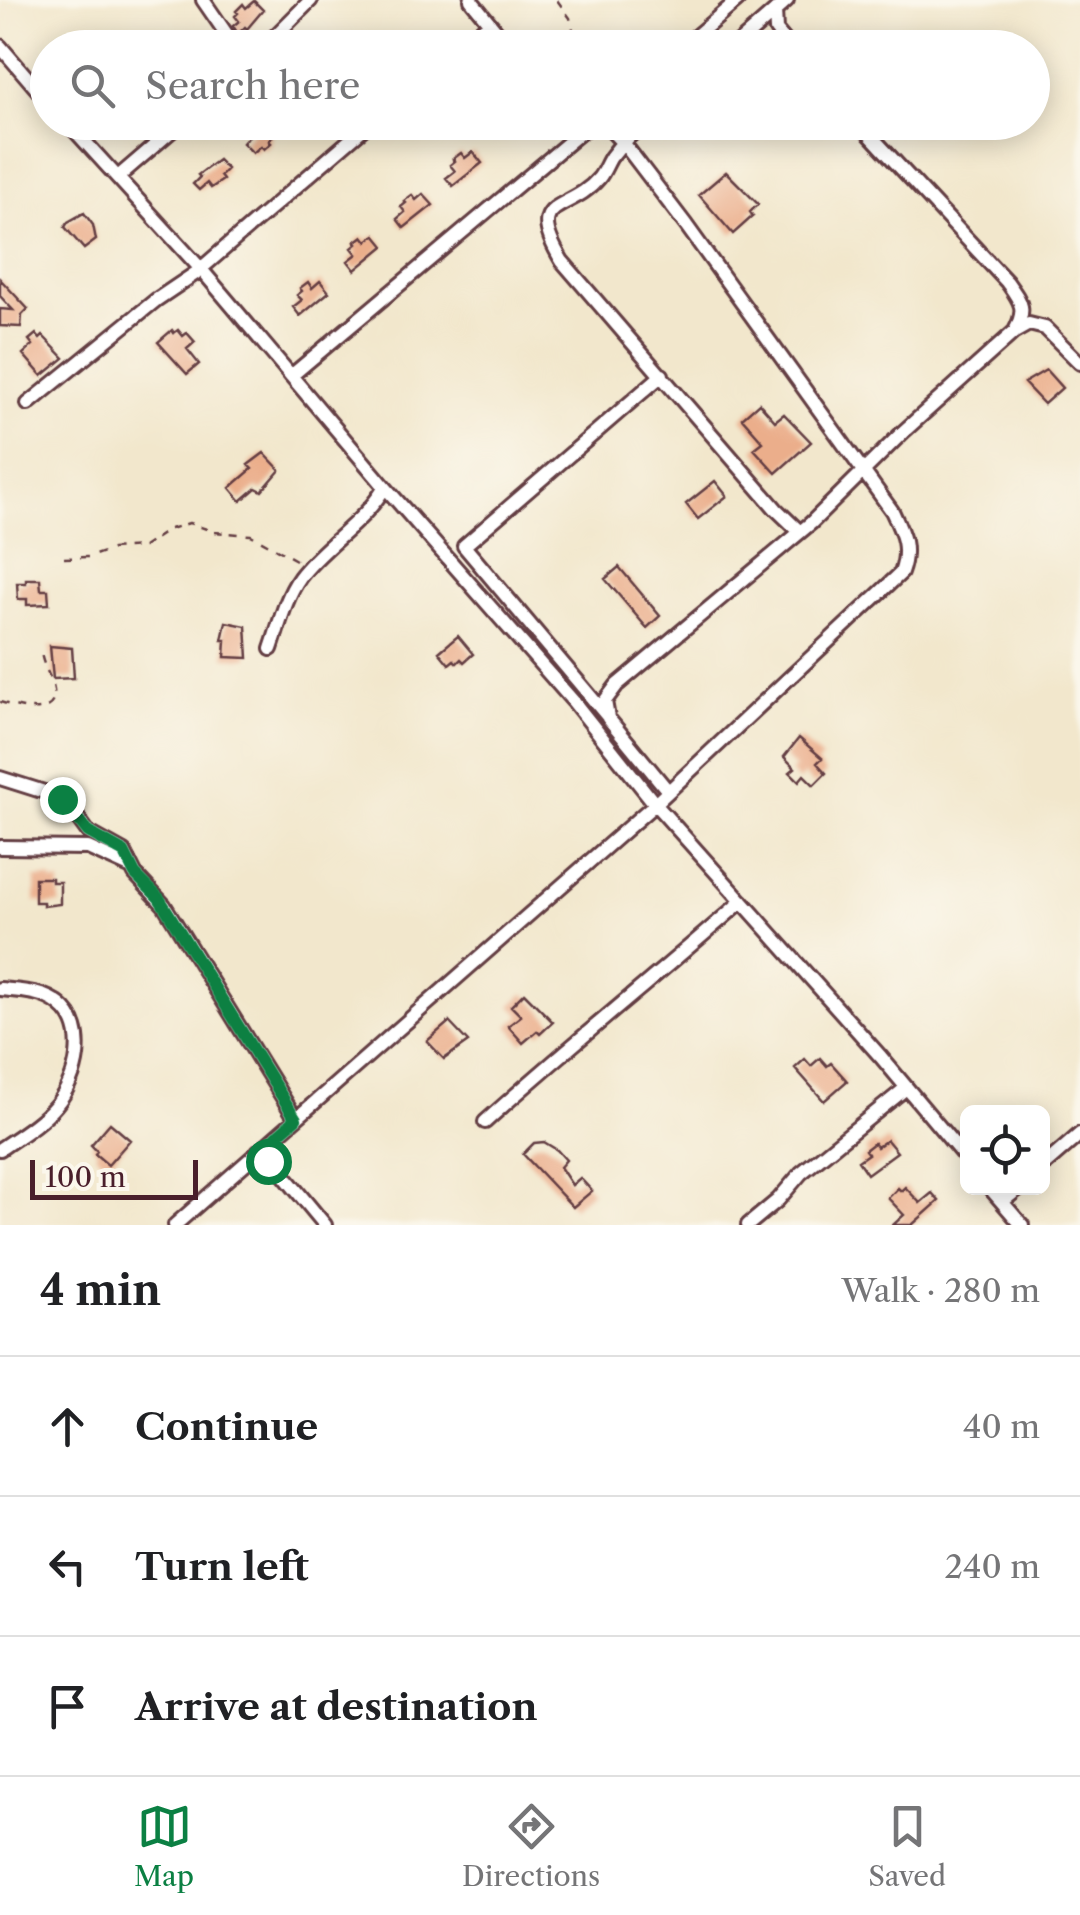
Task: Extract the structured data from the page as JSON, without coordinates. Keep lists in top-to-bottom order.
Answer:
{
  "scale_bar": "100 m",
  "page": {
    "search": "Search here",
    "scale": "100 m",
    "heading": ["4 min", "Walk · 280 m"],
    "list": [
      ["Continue", "40 m"],
      ["Turn left", "240 m"],
      "Arrive at destination"
    ],
    "nav": ["Map", "Directions", "Saved"]
  }
}
